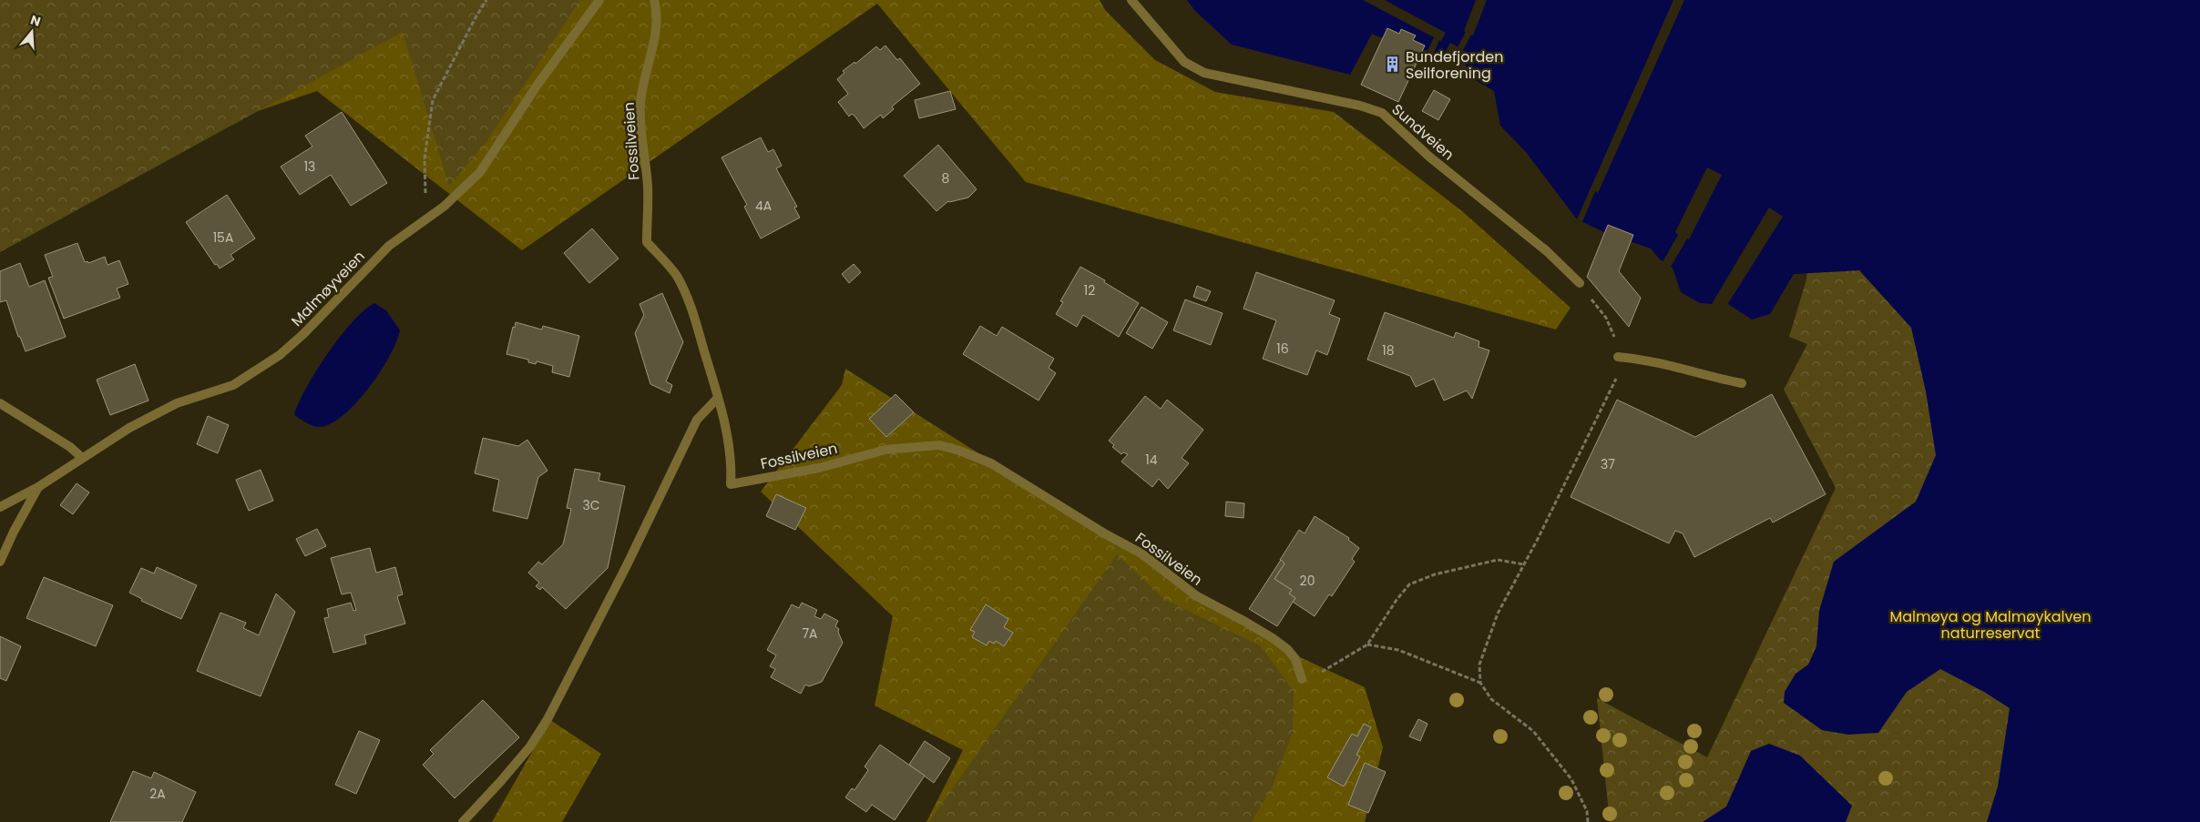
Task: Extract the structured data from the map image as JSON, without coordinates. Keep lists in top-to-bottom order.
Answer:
{
  "streets": {
    "street": ["Sundveien", "Fossilveien", "Malmøyveien"]
  },
  "parks": ["Malmøya og Malmøykalven naturreservat"],
  "places": {
    "building": ["Bundefjorden Seilforening"]
  },
  "house_numbers": [
    "13",
    "8",
    "4A",
    "15A",
    "12",
    "16",
    "18",
    "14",
    "37",
    "3C",
    "20",
    "7A",
    "2A"
  ],
  "north": "top"
}
